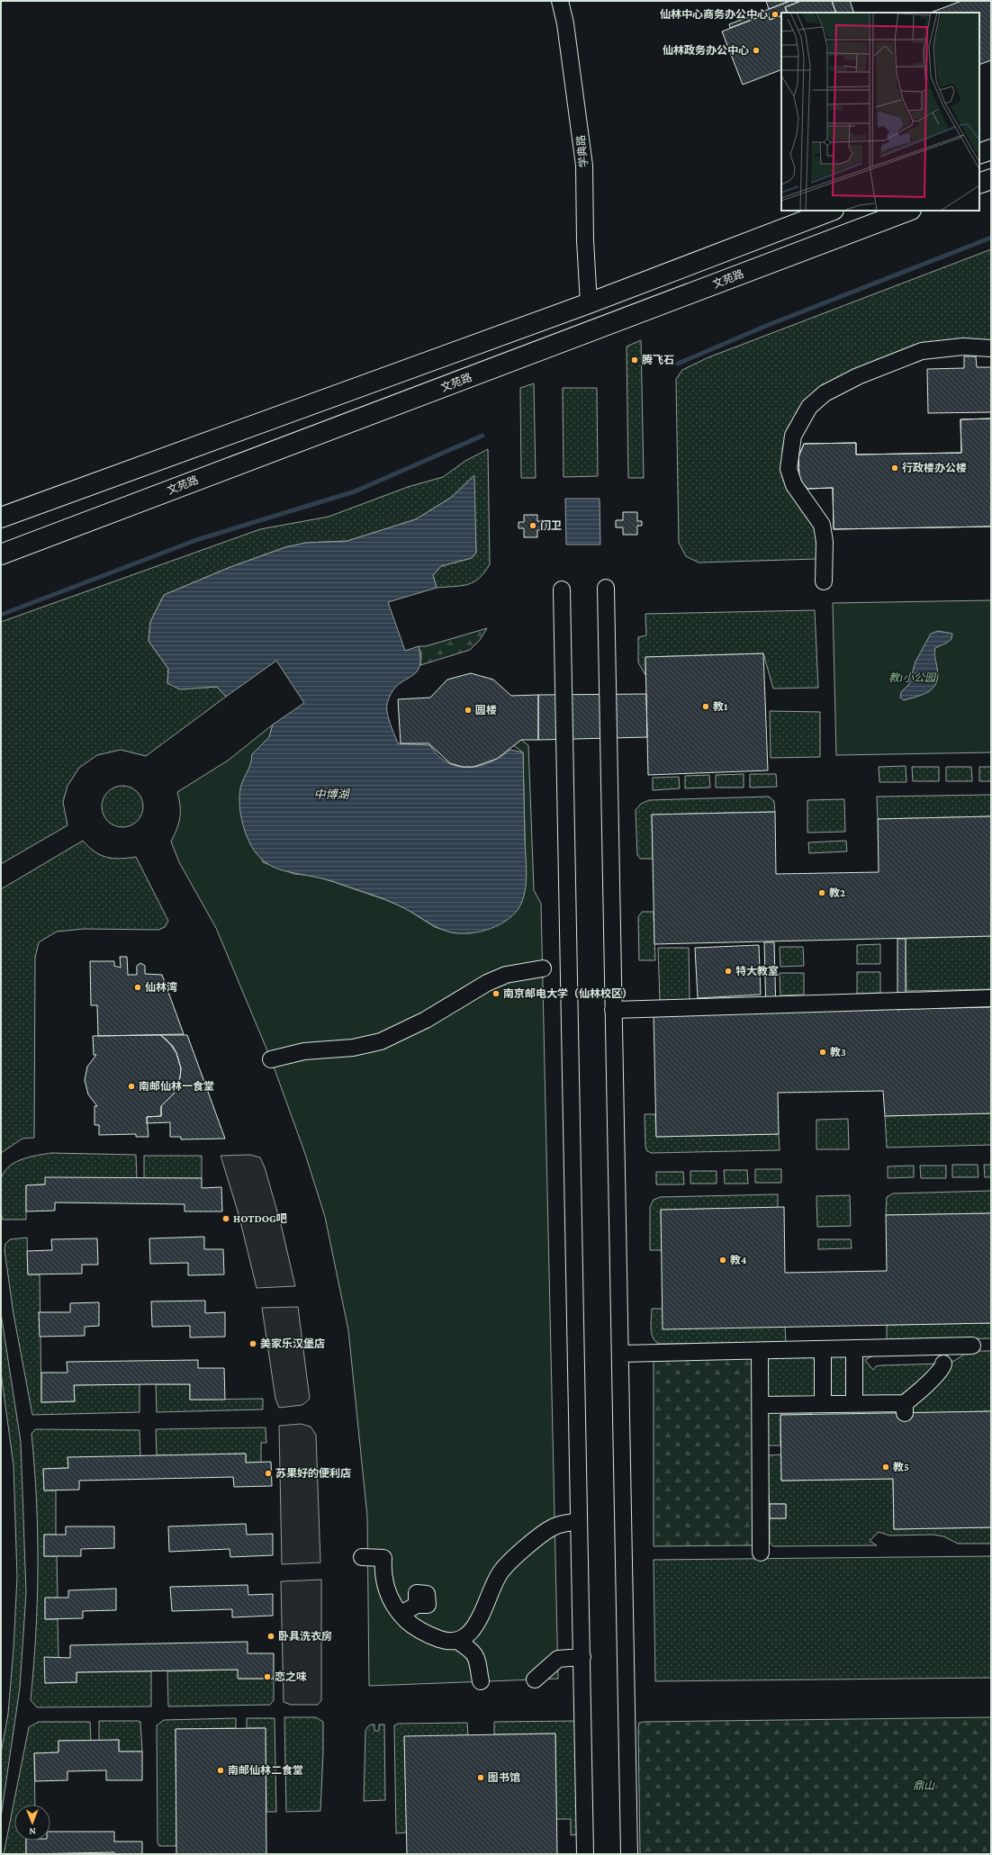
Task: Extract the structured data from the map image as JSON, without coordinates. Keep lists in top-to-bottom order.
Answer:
{
  "streets": {
    "main road": ["文苑路"],
    "street": ["学典路"]
  },
  "water": ["中博湖"],
  "parks": ["教1小公园", "鼎山"],
  "places": [
    "仙林中心商务办公中心",
    "仙林政务办公中心",
    "腾飞石",
    "行政楼办公楼",
    "门卫",
    "教1",
    "圆楼",
    "教2",
    "特大教室",
    "仙林湾",
    "南京邮电大学（仙林校区）",
    "教3",
    "南邮仙林一食堂",
    "HOTDOG吧",
    "教4",
    "美家乐汉堡店",
    "教5",
    "苏果好的便利店",
    "卧具洗衣房",
    "恋之味",
    "南邮仙林二食堂",
    "图书馆"
  ],
  "north": "bottom"
}
